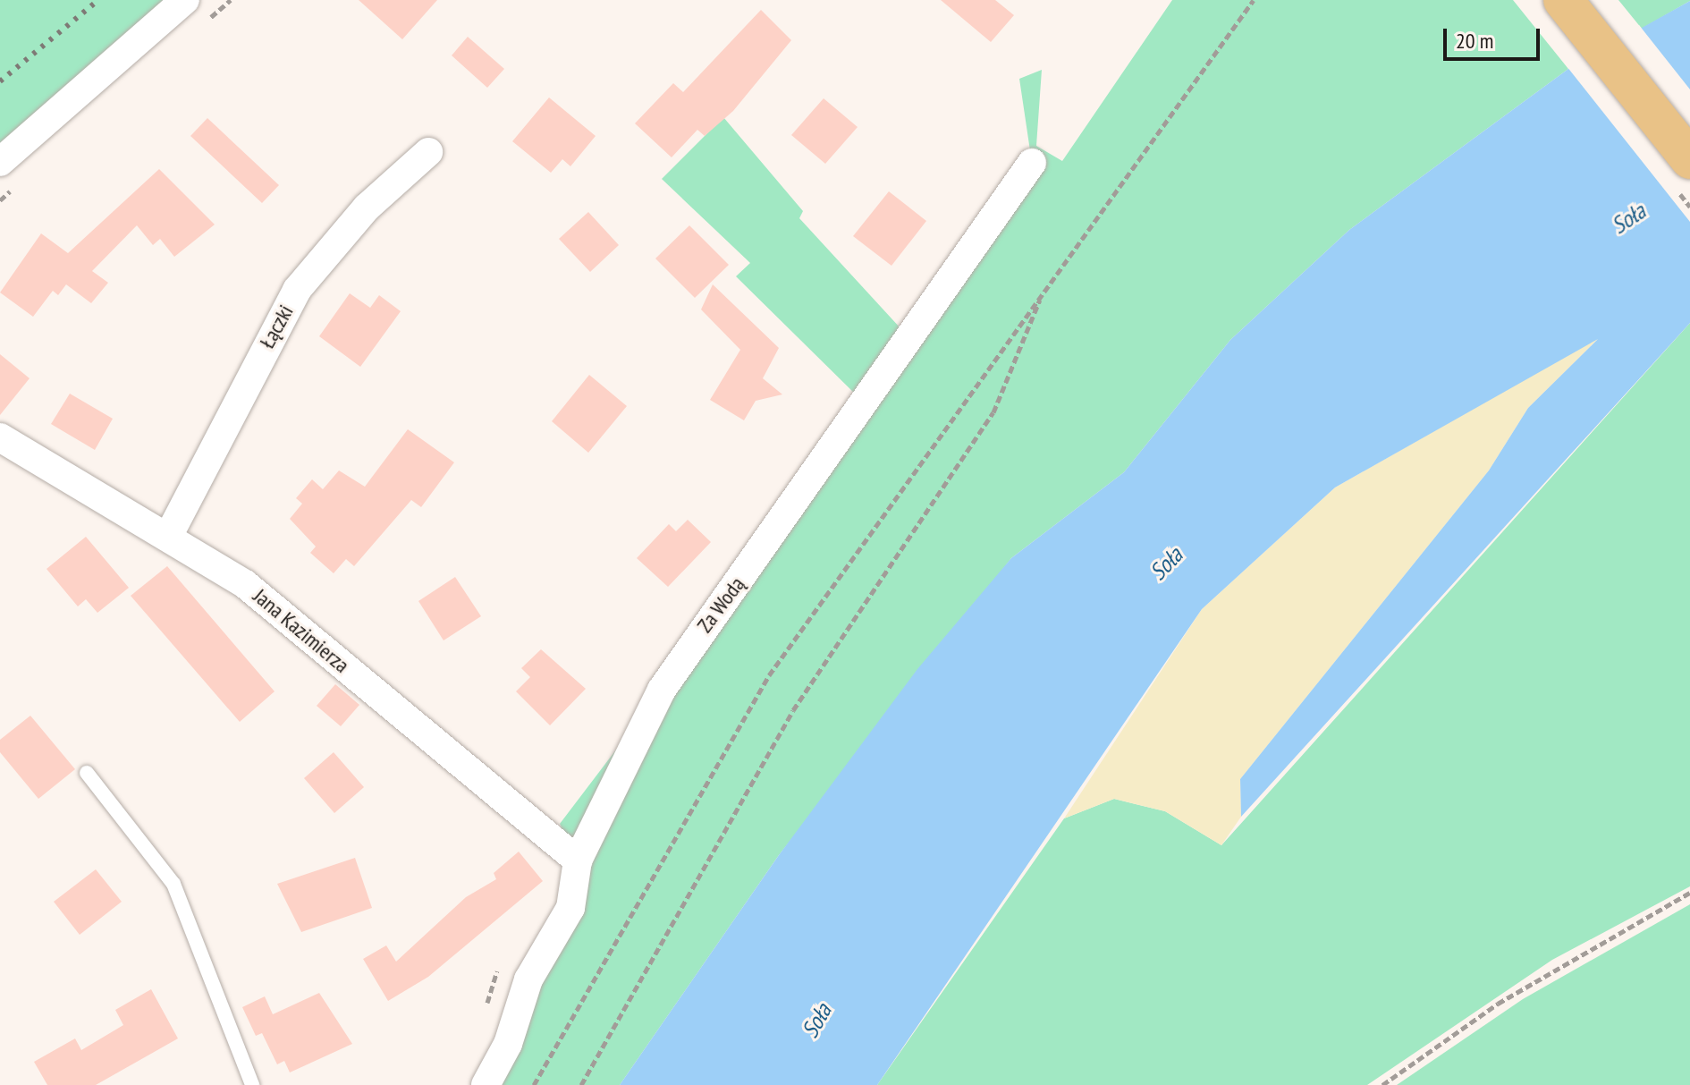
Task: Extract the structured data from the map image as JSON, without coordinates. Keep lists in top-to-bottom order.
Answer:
{
  "streets": {
    "street": ["Łączki", "Za Wodą", "Jana Kazimierza"]
  },
  "crossings": [
    ["Łączki", "Jana Kazimierza"],
    ["Za Wodą", "Jana Kazimierza"]
  ],
  "water": ["Soła"],
  "scale_bar": "20 m"
}
